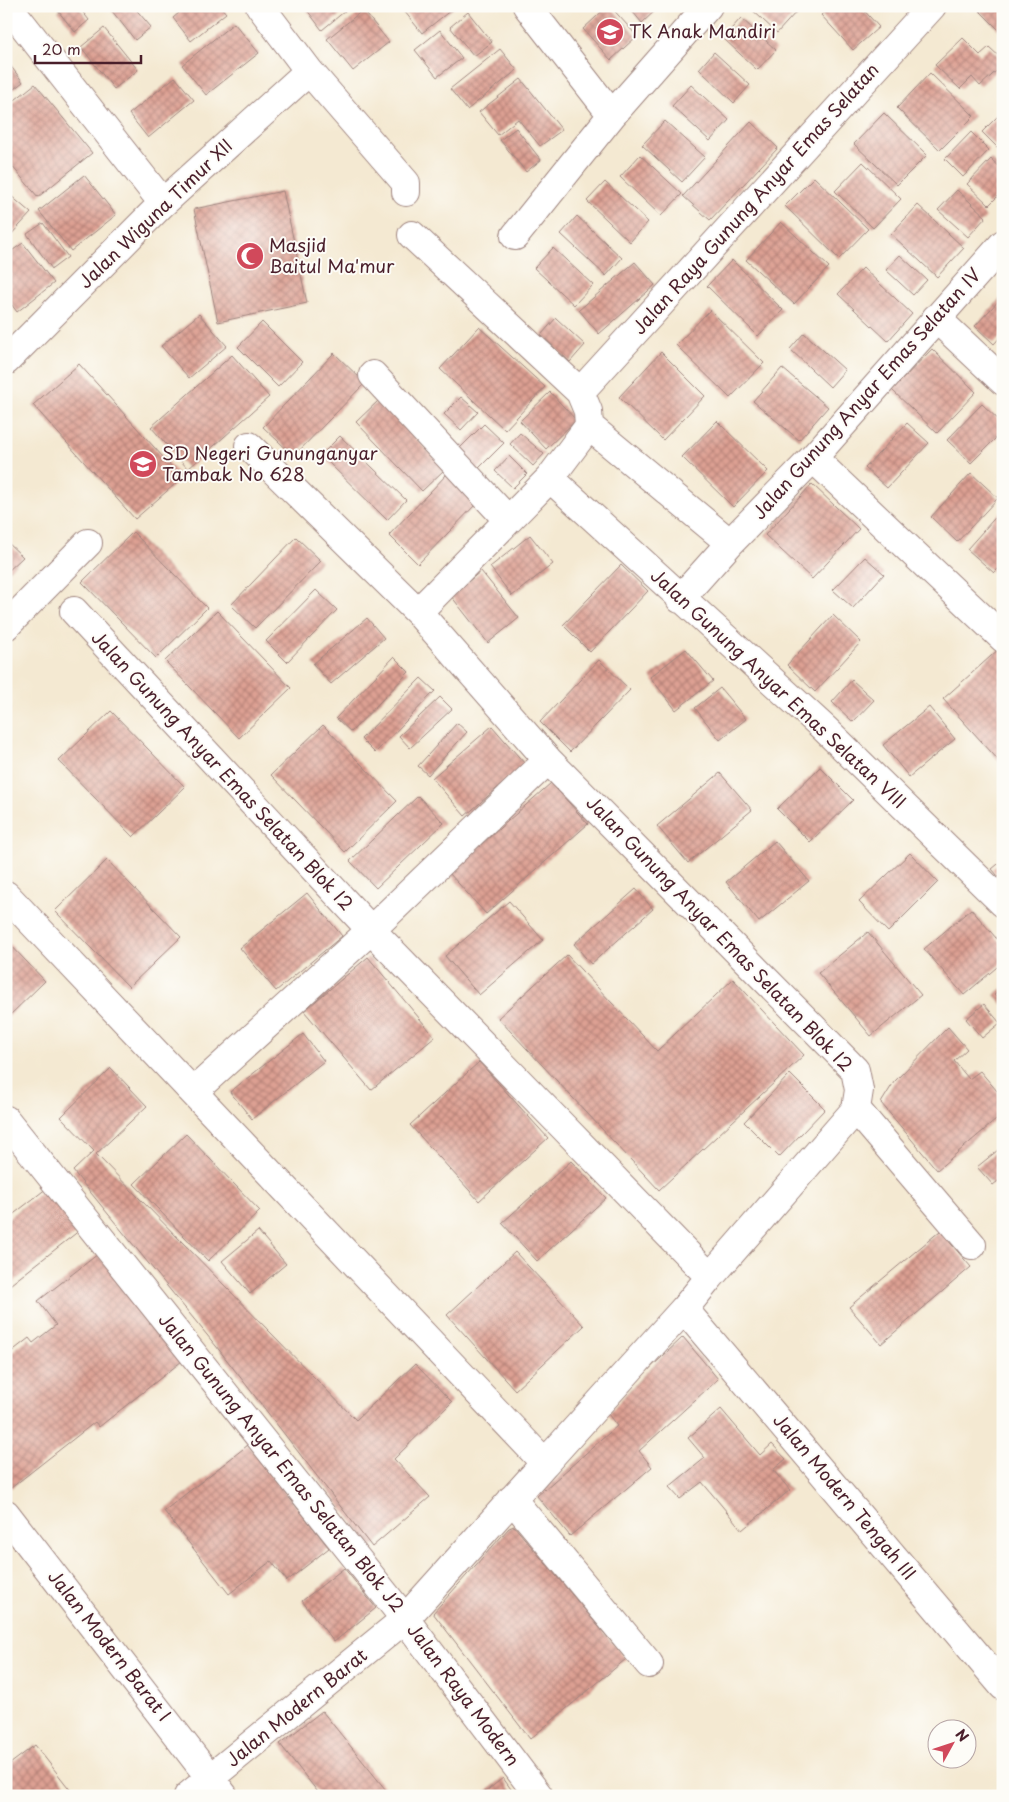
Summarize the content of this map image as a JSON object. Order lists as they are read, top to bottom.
{
  "streets": {
    "street": [
      "Jalan Raya Gunung Anyar Emas Selatan",
      "Jalan Wiguna Timur XII",
      "Jalan Gunung Anyar Emas Selatan IV",
      "Jalan Gunung Anyar Emas Selatan VIII",
      "Jalan Gunung Anyar Emas Selatan Blok I2",
      "Jalan Gunung Anyar Emas Selatan Blok J2",
      "Jalan Modern Tengah III",
      "Jalan Modern Barat I",
      "Jalan Raya Modern",
      "Jalan Modern Barat"
    ]
  },
  "crossings": [
    ["Jalan Gunung Anyar Emas Selatan IV", "Jalan Gunung Anyar Emas Selatan VIII"],
    ["Jalan Gunung Anyar Emas Selatan Blok J2", "Jalan Raya Modern"],
    ["Jalan Gunung Anyar Emas Selatan Blok J2", "Jalan Modern Barat"],
    ["Jalan Modern Barat I", "Jalan Modern Barat"],
    ["Jalan Raya Modern", "Jalan Modern Barat"]
  ],
  "places": {
    "school or university": ["TK Anak Mandiri", "SD Negeri Gununganyar Tambak No 628"],
    "mosque": ["Masjid Baitul Ma'mur"]
  },
  "scale_bar": "20 m",
  "north": "top right"
}
